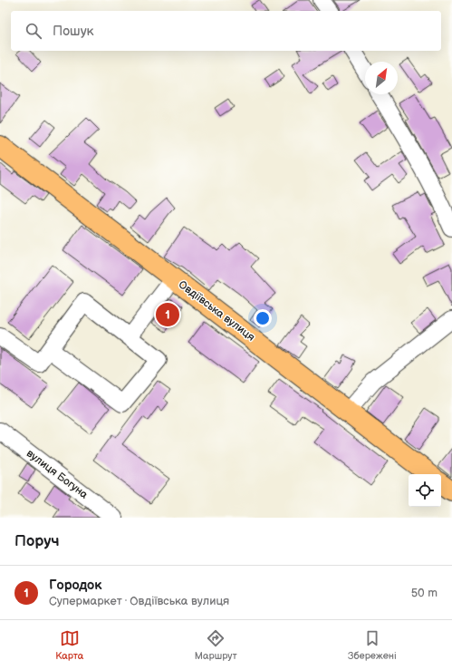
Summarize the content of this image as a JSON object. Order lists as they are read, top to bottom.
{
  "streets": {
    "main road": ["Овдіївська вулиця"],
    "street": ["вулиця Богуна"]
  },
  "north": "top right",
  "page": {
    "search": "Пошук",
    "pins": "1",
    "heading": "Поруч",
    "list": [
      {
        "mark": "1",
        "name": "Городок",
        "note": "Супермаркет · Овдіївська вулиця",
        "value": "50 m"
      }
    ],
    "nav": ["Карта", "Маршрут", "Збережені"]
  }
}
